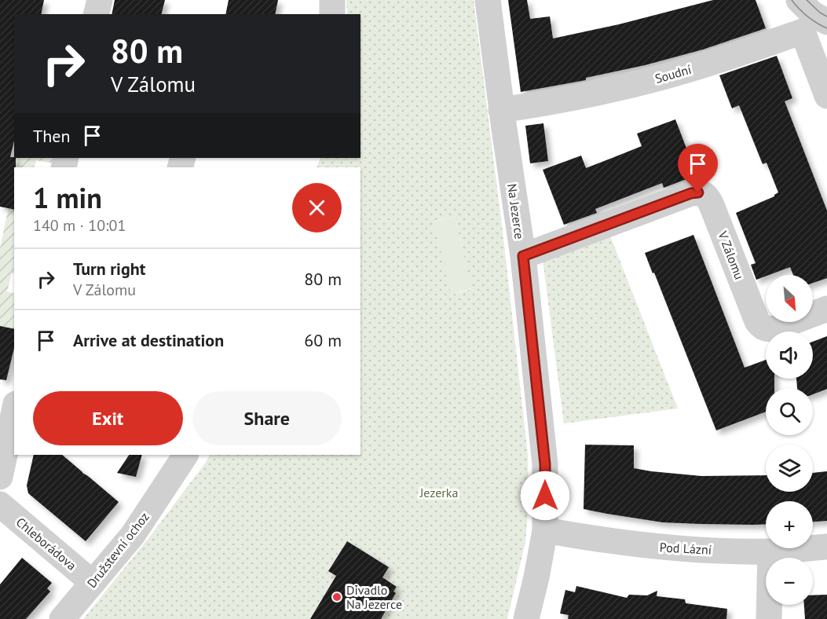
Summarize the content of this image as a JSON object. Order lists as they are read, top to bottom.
{
  "streets": {
    "street": [
      "Soudní",
      "Na Jezerce",
      "V Zálomu",
      "Chleborádova",
      "Pod Lázní",
      "Družstevní ochoz"
    ]
  },
  "crossings": [
    ["Soudní", "Na Jezerce"],
    ["Na Jezerce", "V Zálomu"],
    ["Na Jezerce", "Pod Lázní"],
    ["Chleborádova", "Družstevní ochoz"]
  ],
  "parks": ["Jezerka"],
  "places": ["Divadlo Na Jezerce"],
  "north": "bottom right",
  "page": {
    "turn": ["80 m", "V Zálomu"],
    "then": "Then",
    "heading": ["1 min", "140 m · 10:01"],
    "list": [
      {
        "name": "Turn right",
        "note": "V Zálomu",
        "value": "80 m"
      },
      {
        "name": "Arrive at destination",
        "value": "60 m"
      }
    ],
    "map_buttons": ["+", "−"],
    "buttons": ["Exit", "Share"]
  }
}
